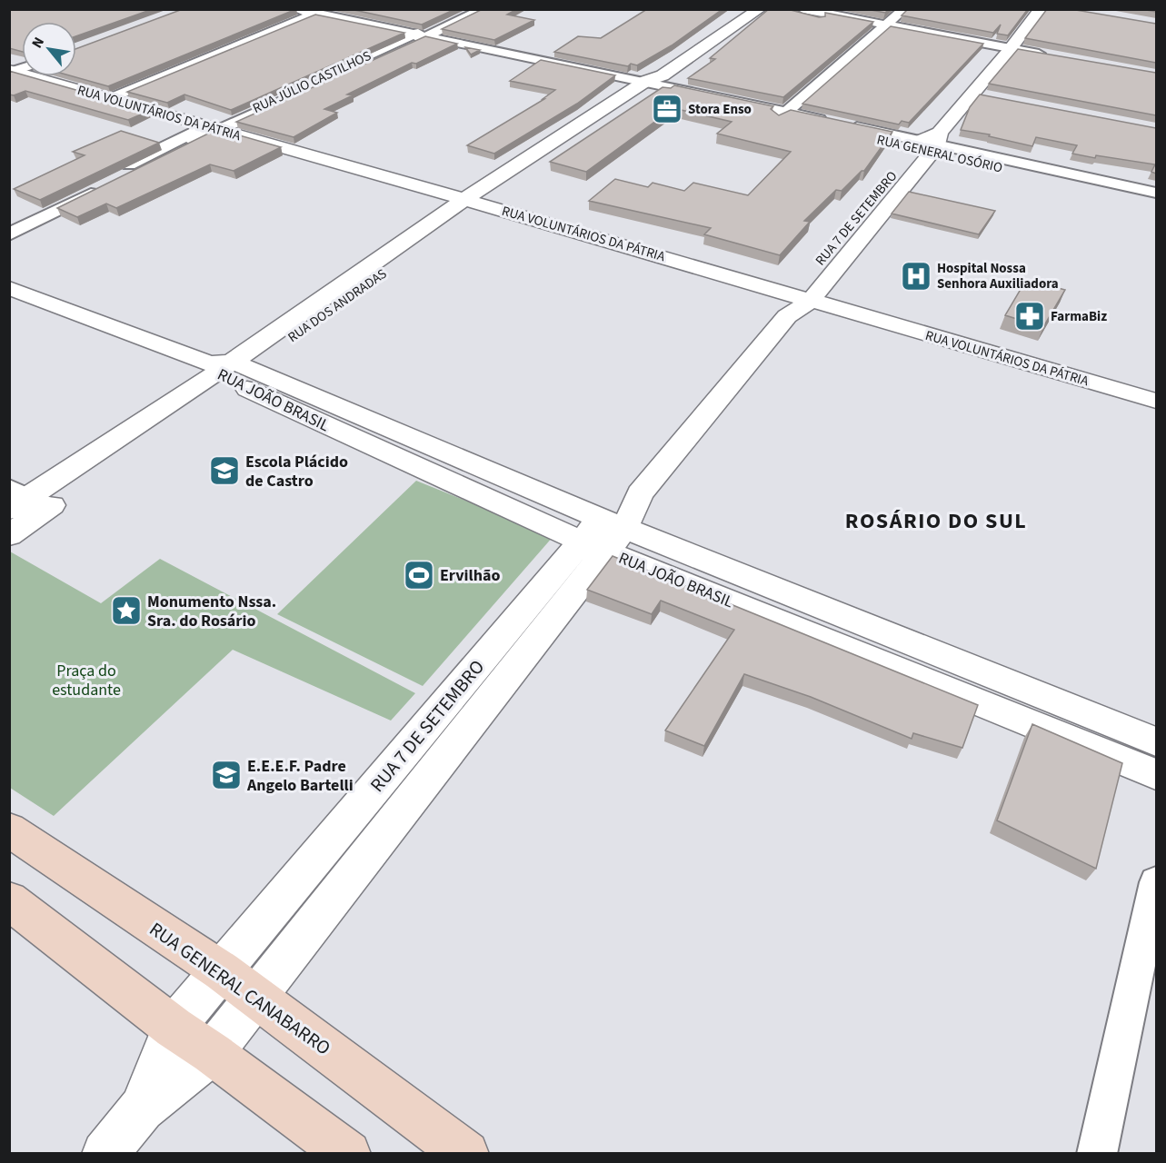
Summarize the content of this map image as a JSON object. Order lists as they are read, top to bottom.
{
  "streets": {
    "main road": ["RUA GENERAL CANABARRO"],
    "street": [
      "RUA JÚLIO CASTILHOS",
      "RUA VOLUNTÁRIOS DA PÁTRIA",
      "RUA GENERAL OSÓRIO",
      "RUA 7 DE SETEMBRO",
      "RUA DOS ANDRADAS",
      "RUA JOÃO BRASIL"
    ]
  },
  "crossings": [
    ["RUA JÚLIO CASTILHOS", "RUA VOLUNTÁRIOS DA PÁTRIA"],
    ["RUA JÚLIO CASTILHOS", "RUA GENERAL OSÓRIO"],
    ["RUA VOLUNTÁRIOS DA PÁTRIA", "RUA 7 DE SETEMBRO"],
    ["RUA VOLUNTÁRIOS DA PÁTRIA", "RUA DOS ANDRADAS"],
    ["RUA GENERAL OSÓRIO", "RUA 7 DE SETEMBRO"],
    ["RUA GENERAL OSÓRIO", "RUA DOS ANDRADAS"],
    ["RUA 7 DE SETEMBRO", "RUA JOÃO BRASIL"],
    ["RUA 7 DE SETEMBRO", "RUA GENERAL CANABARRO"],
    ["RUA DOS ANDRADAS", "RUA JOÃO BRASIL"]
  ],
  "districts": ["ROSÁRIO DO SUL"],
  "parks": ["Praça do estudante"],
  "places": {
    "office": ["Stora Enso"],
    "hospital": ["Hospital Nossa Senhora Auxiliadora"],
    "pharmacy": ["FarmaBiz"],
    "school or university": ["Escola Plácido de Castro", "E.E.E.F. Padre Angelo Bartelli"],
    "sports": ["Ervilhão"],
    "place": ["Monumento Nssa. Sra. do Rosário"]
  },
  "north": "top left"
}
